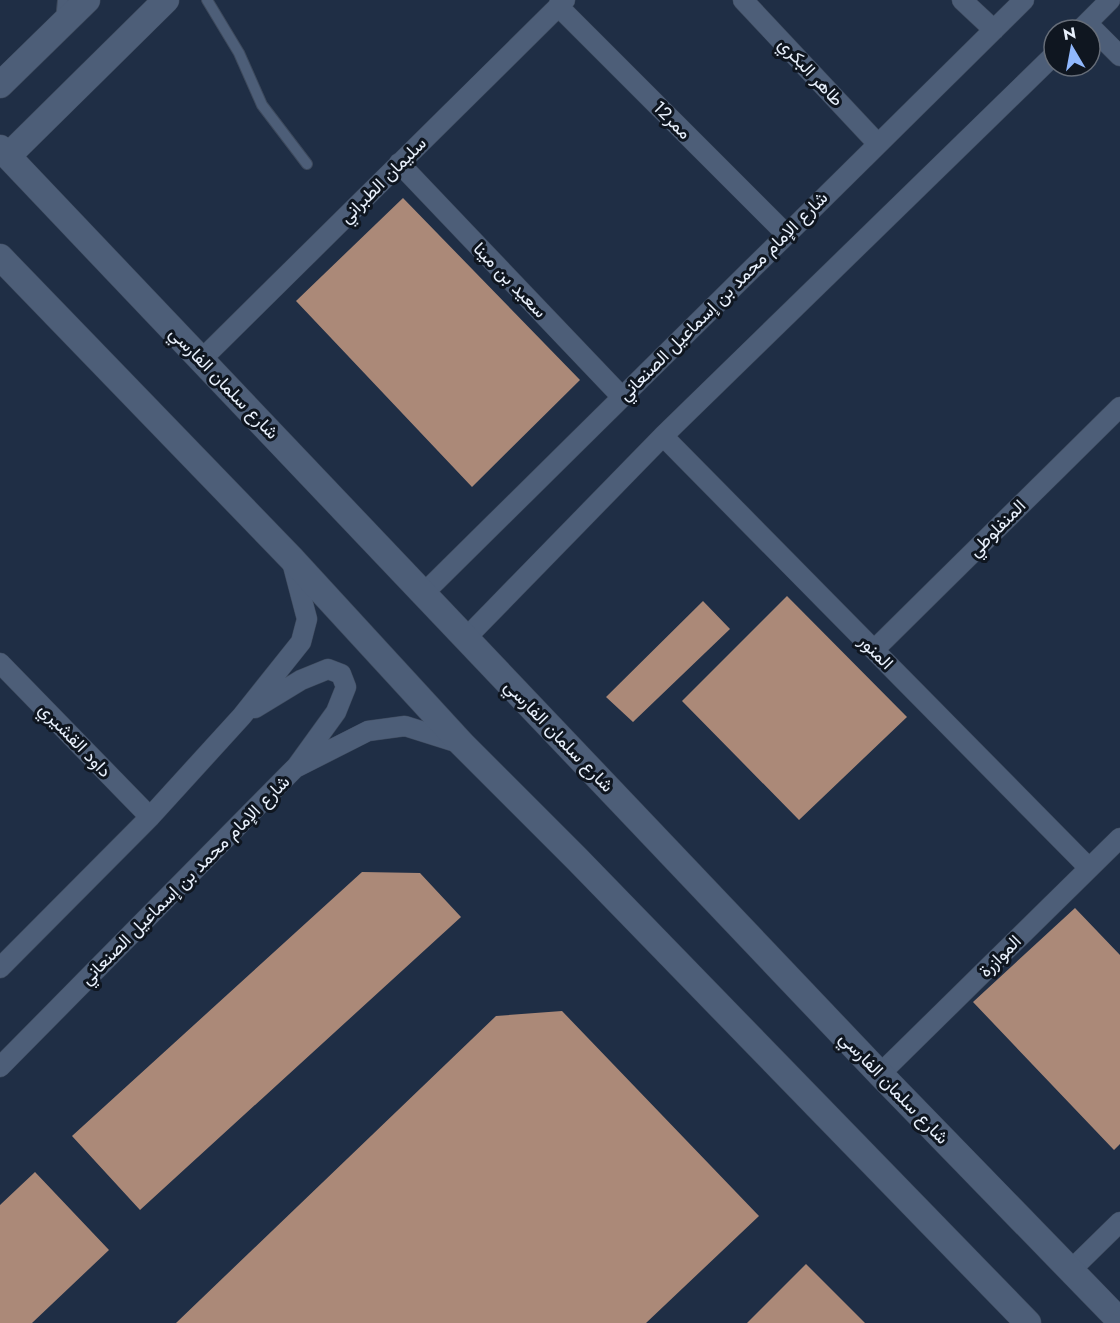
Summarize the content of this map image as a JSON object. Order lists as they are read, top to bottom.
{
  "streets": {
    "street": [
      "طاهر البكري",
      "ممر12",
      "سليمان الطبراني",
      "سعيد بن مينا",
      "شارع الإمام محمد بن إسماعيل الصنعاني",
      "شارع سلمان الفارسي",
      "المنفلوطي",
      "المنور",
      "داود القشيري",
      "الموازرة"
    ]
  },
  "crossings": [
    ["طاهر البكري", "شارع الإمام محمد بن إسماعيل الصنعاني"],
    ["ممر12", "سليمان الطبراني"],
    ["ممر12", "شارع الإمام محمد بن إسماعيل الصنعاني"],
    ["سليمان الطبراني", "سعيد بن مينا"],
    ["سليمان الطبراني", "شارع سلمان الفارسي"],
    ["سعيد بن مينا", "شارع الإمام محمد بن إسماعيل الصنعاني"],
    ["شارع الإمام محمد بن إسماعيل الصنعاني", "شارع سلمان الفارسي"],
    ["شارع سلمان الفارسي", "الموازرة"],
    ["المنفلوطي", "المنور"],
    ["المنور", "الموازرة"]
  ],
  "north": "top"
}
